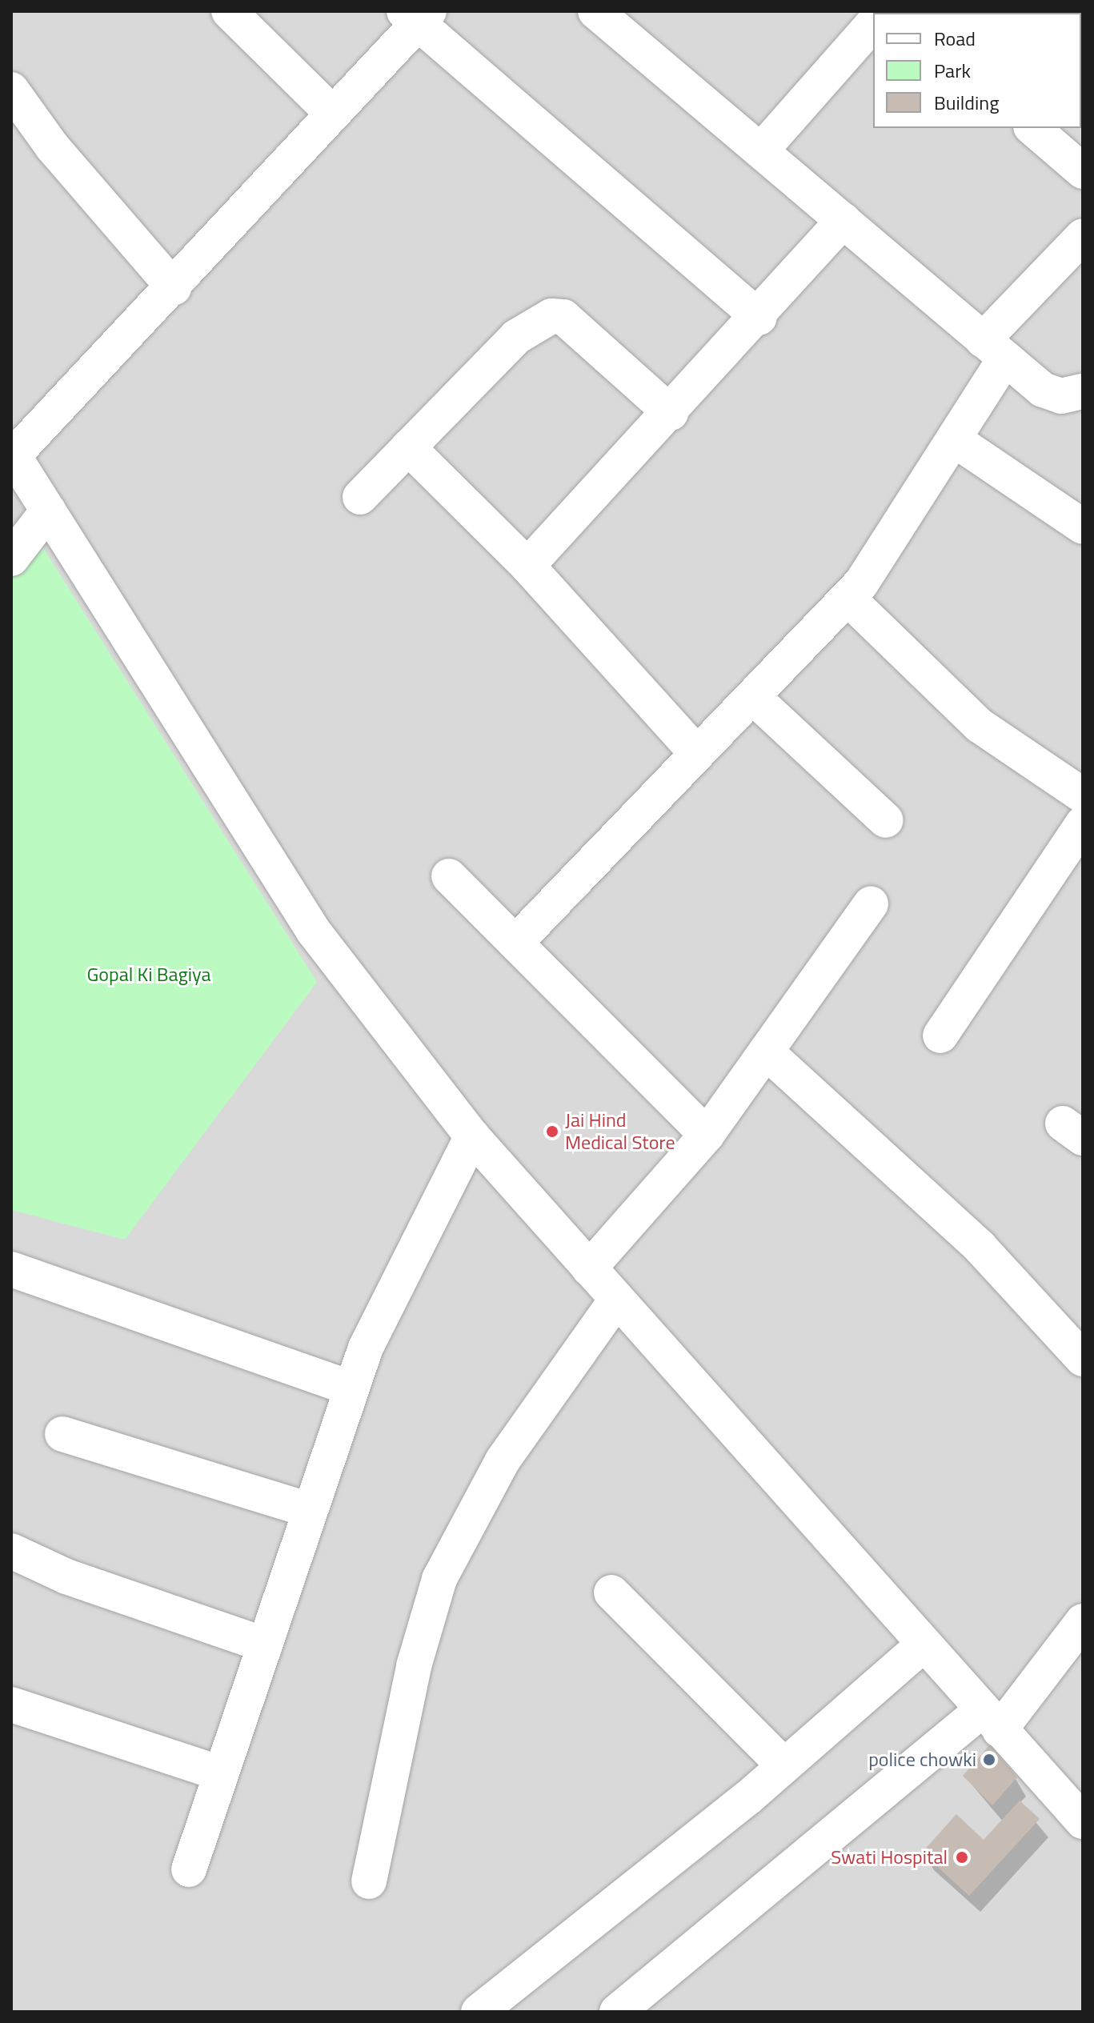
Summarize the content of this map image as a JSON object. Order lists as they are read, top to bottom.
{
  "parks": ["Gopal Ki Bagiya"],
  "places": ["Jai Hind Medical Store", "police chowki", "Swati Hospital"],
  "legend": ["Road", "Park", "Building"]
}
